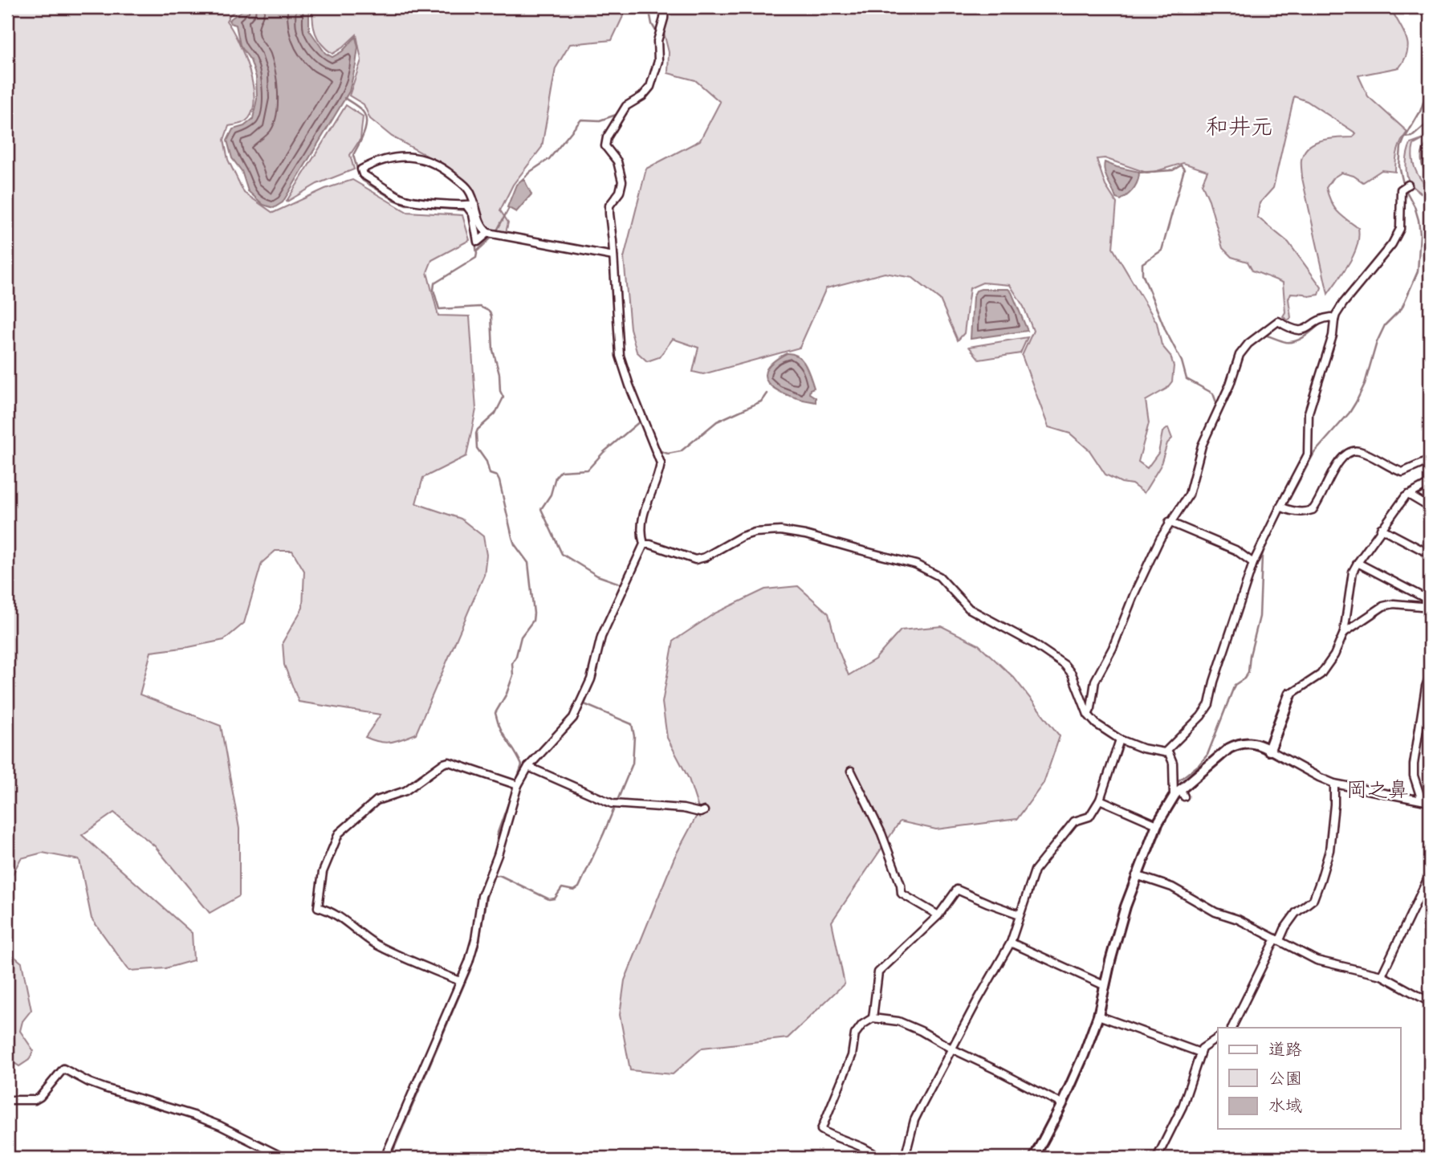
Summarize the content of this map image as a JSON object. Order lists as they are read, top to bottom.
{
  "districts": ["和井元", "岡之鼻"],
  "legend": ["道路", "公園", "水域"]
}
